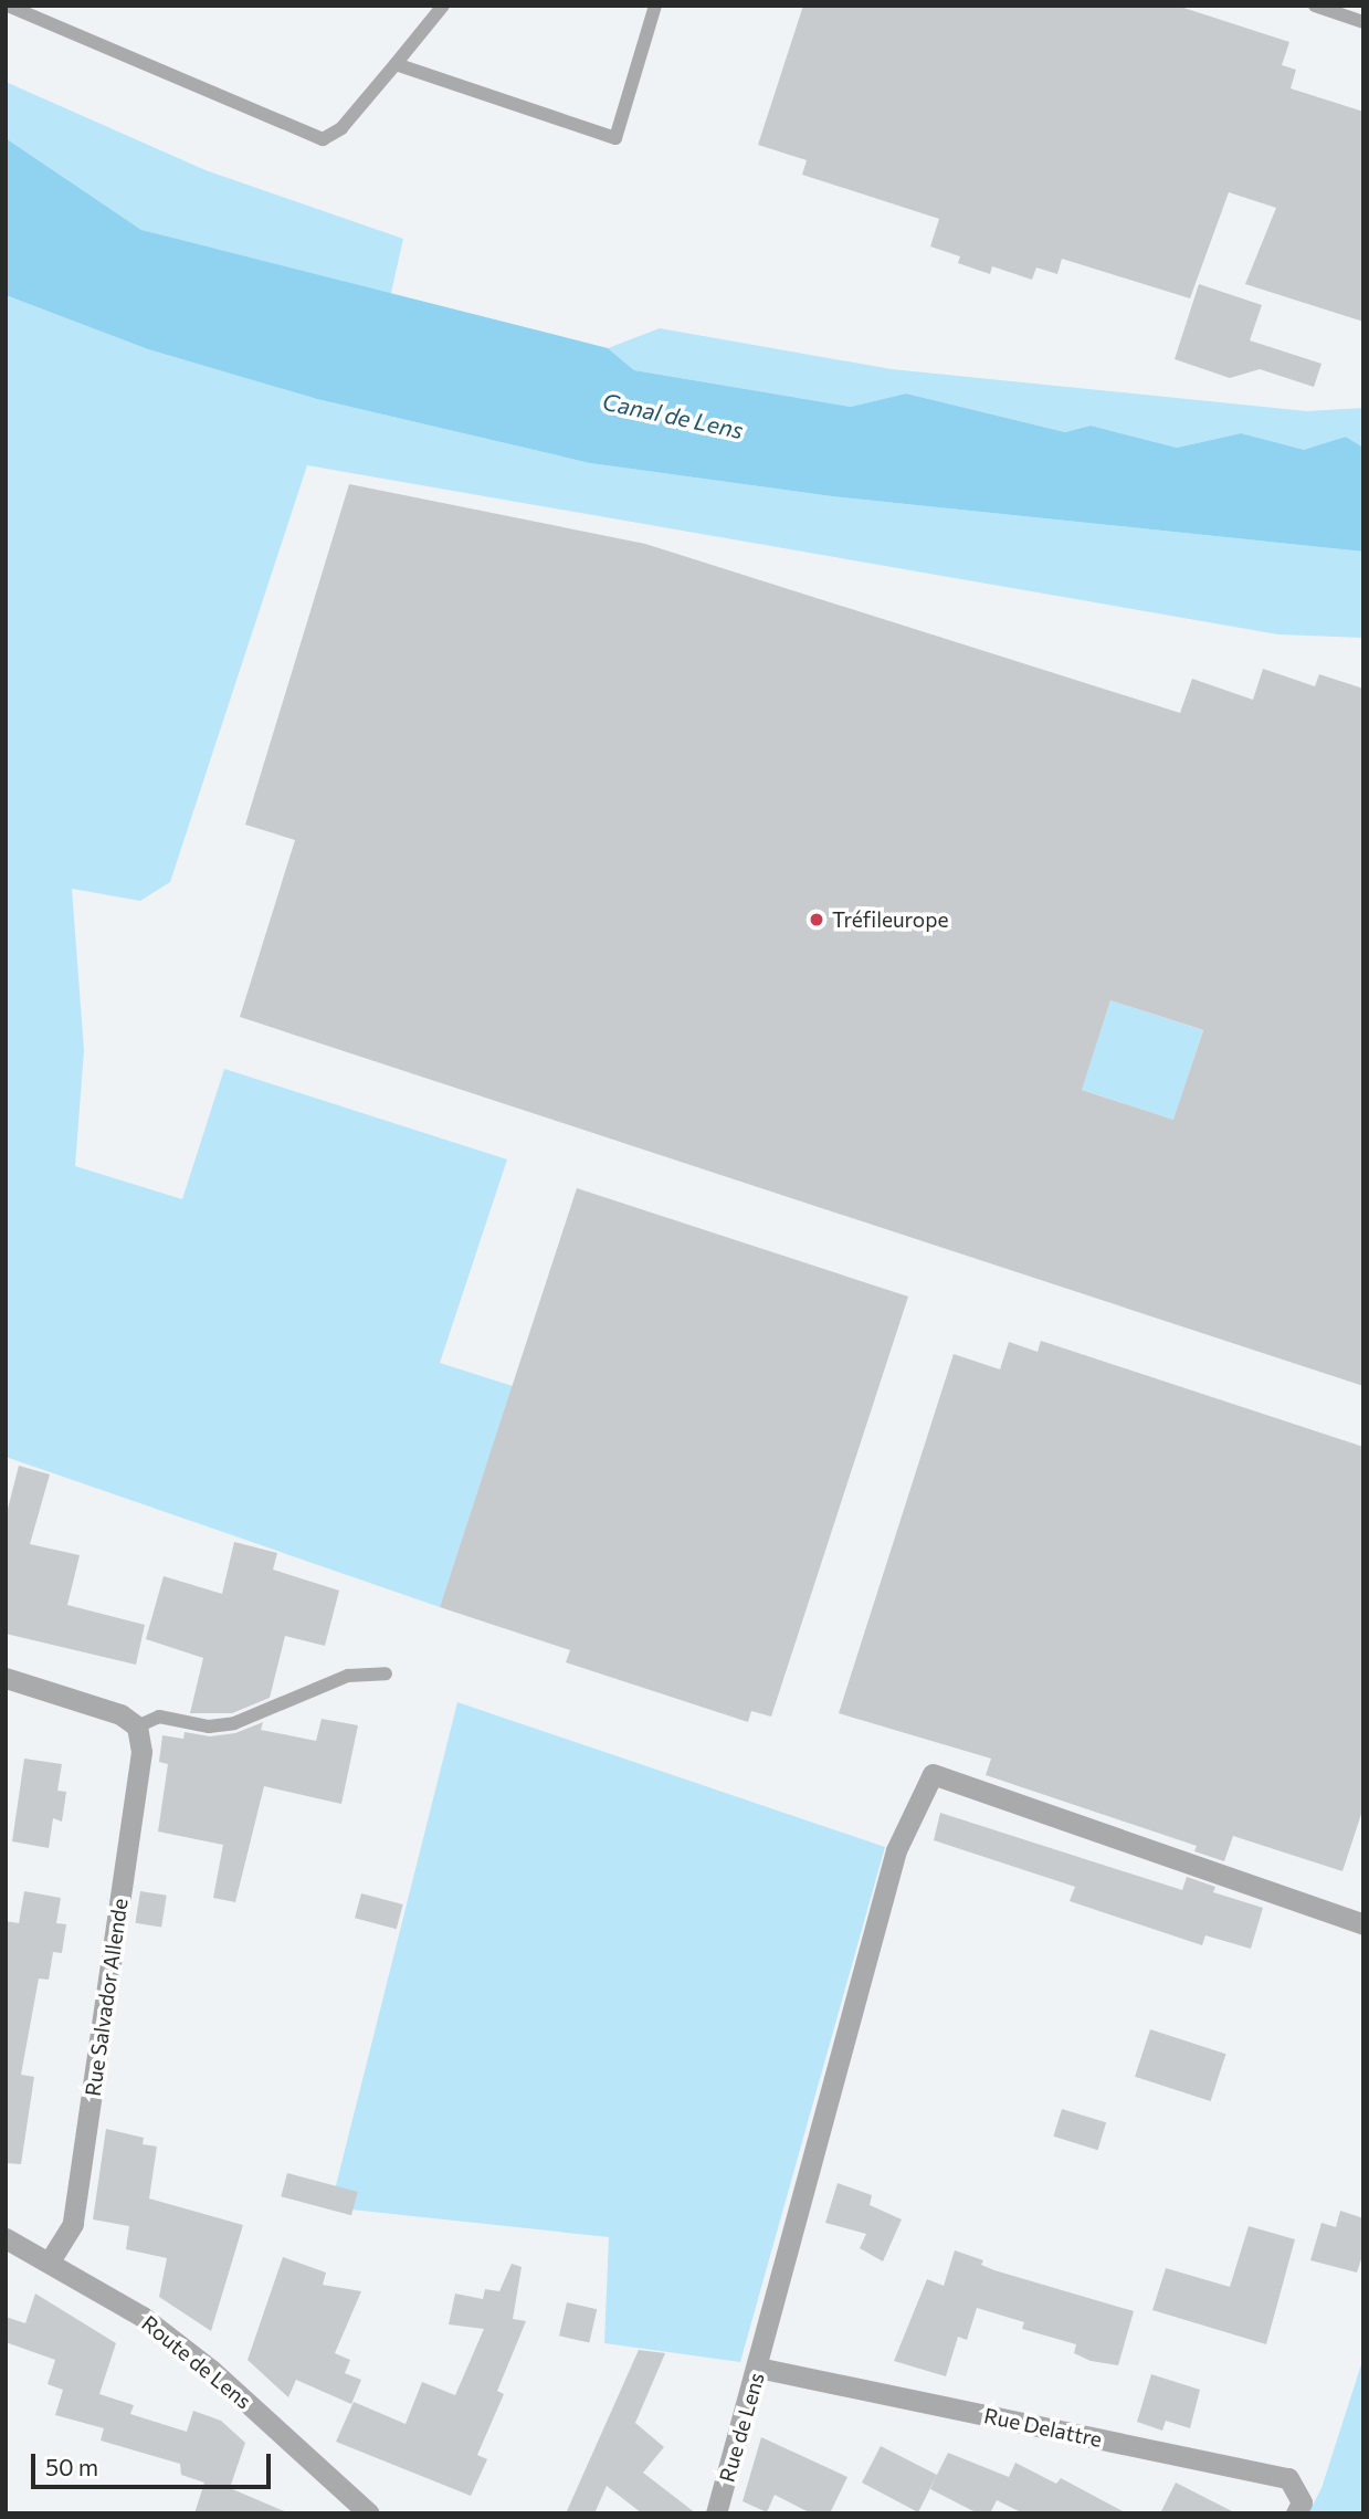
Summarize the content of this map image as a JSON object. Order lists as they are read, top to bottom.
{
  "streets": {
    "street": [
      "Rue Salvador Allende",
      "Route de Lens",
      "Rue de Lens",
      "Rue Delattre"
    ]
  },
  "crossings": [
    ["Rue Salvador Allende", "Route de Lens"],
    ["Rue de Lens", "Rue Delattre"]
  ],
  "water": ["Canal de Lens"],
  "places": ["Tréfileurope"],
  "scale_bar": "50 m"
}
